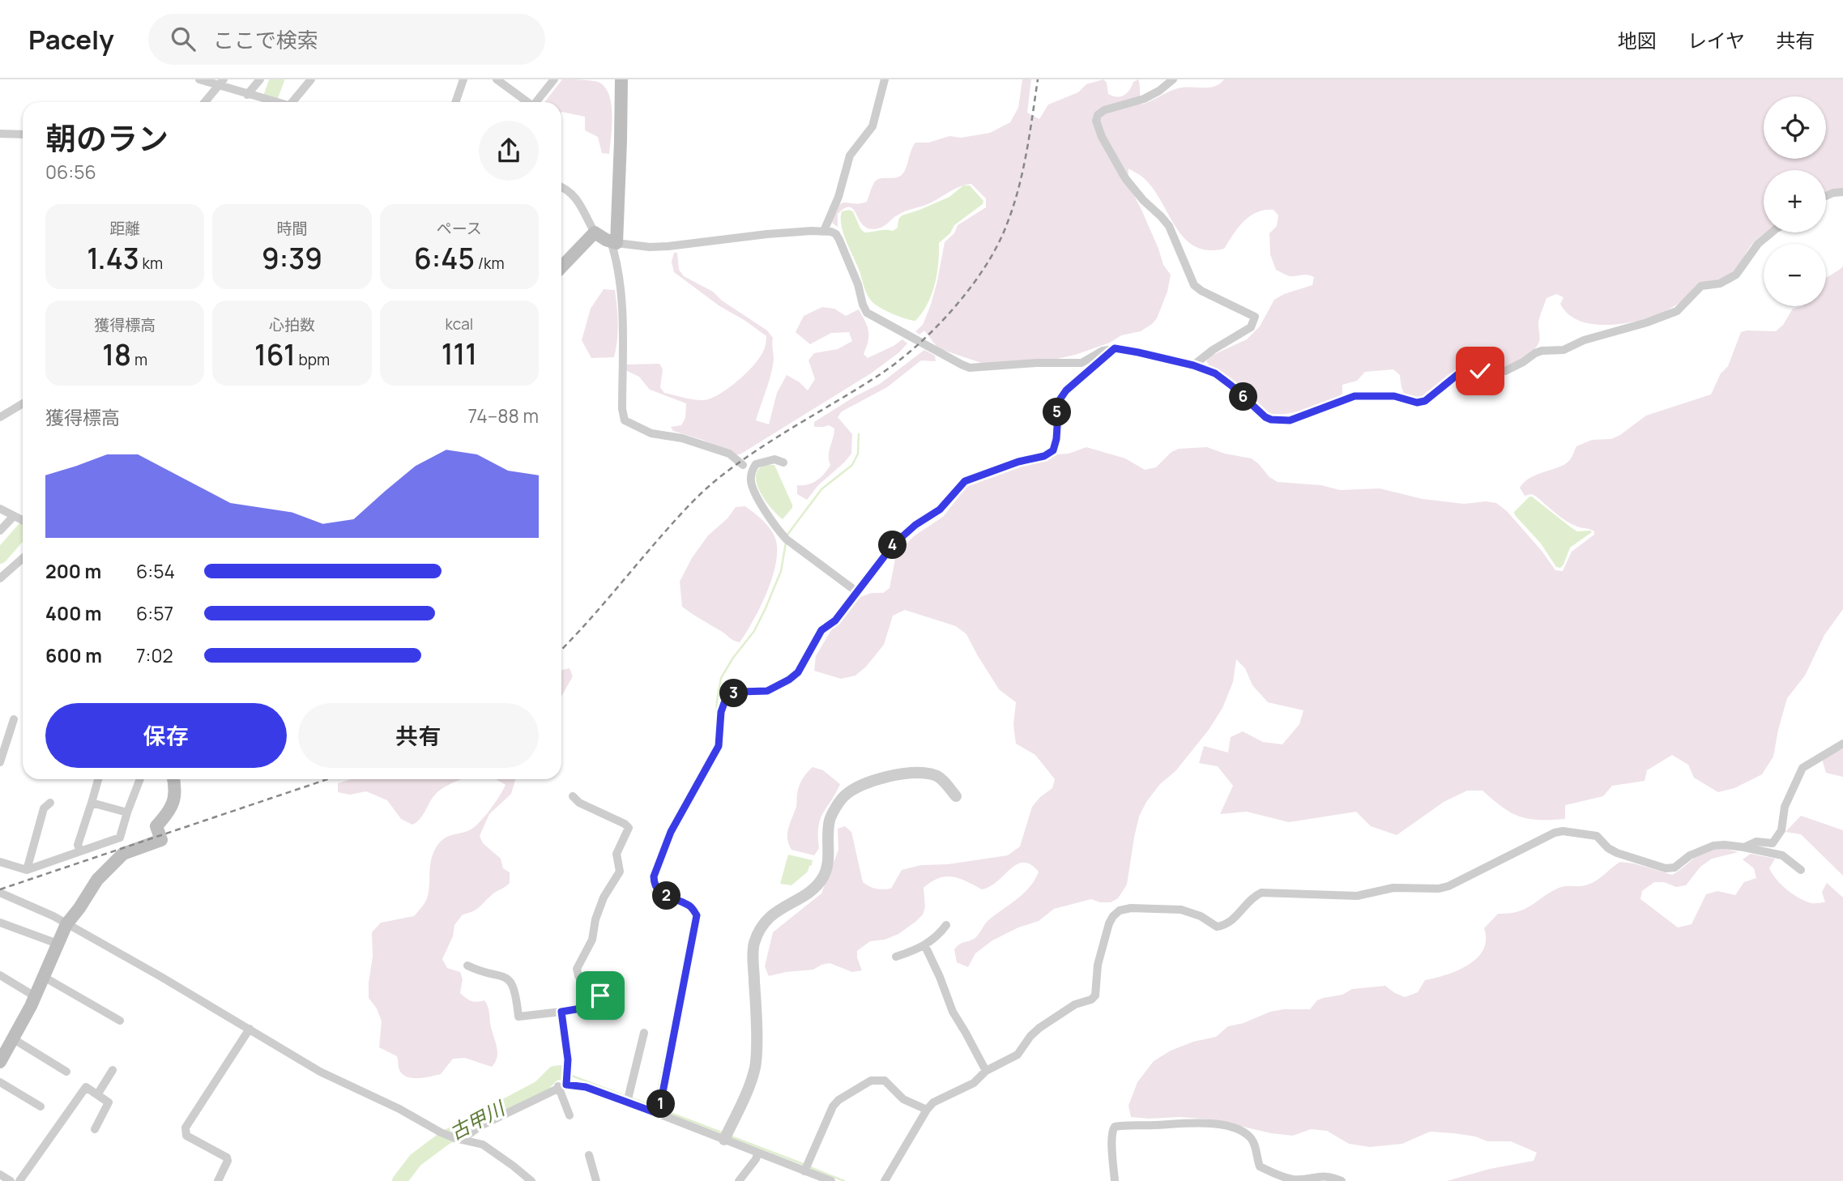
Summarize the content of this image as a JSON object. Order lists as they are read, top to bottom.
{
  "water": ["古甲川"],
  "page": {
    "header": "Pacely",
    "search": "ここで検索",
    "nav": ["地図", "レイヤ", "共有"],
    "map_buttons": ["+", "−"],
    "heading": ["朝のラン", "06:56"],
    "stats": [
      ["距離", "1.43 km"],
      ["時間", "9:39"],
      ["ペース", "6:45 /km"],
      ["獲得標高", "18 m"],
      ["心拍数", "161 bpm"],
      ["kcal", "111"]
    ],
    "pins": [
      "6",
      "5",
      "4",
      "3",
      "2",
      "1"
    ],
    "chart": ["獲得標高", "74–88 m"],
    "list": [
      {
        "name": "200 m",
        "note": "6:54"
      },
      {
        "name": "400 m",
        "note": "6:57"
      },
      {
        "name": "600 m",
        "note": "7:02"
      }
    ],
    "buttons": ["保存", "共有"]
  }
}
